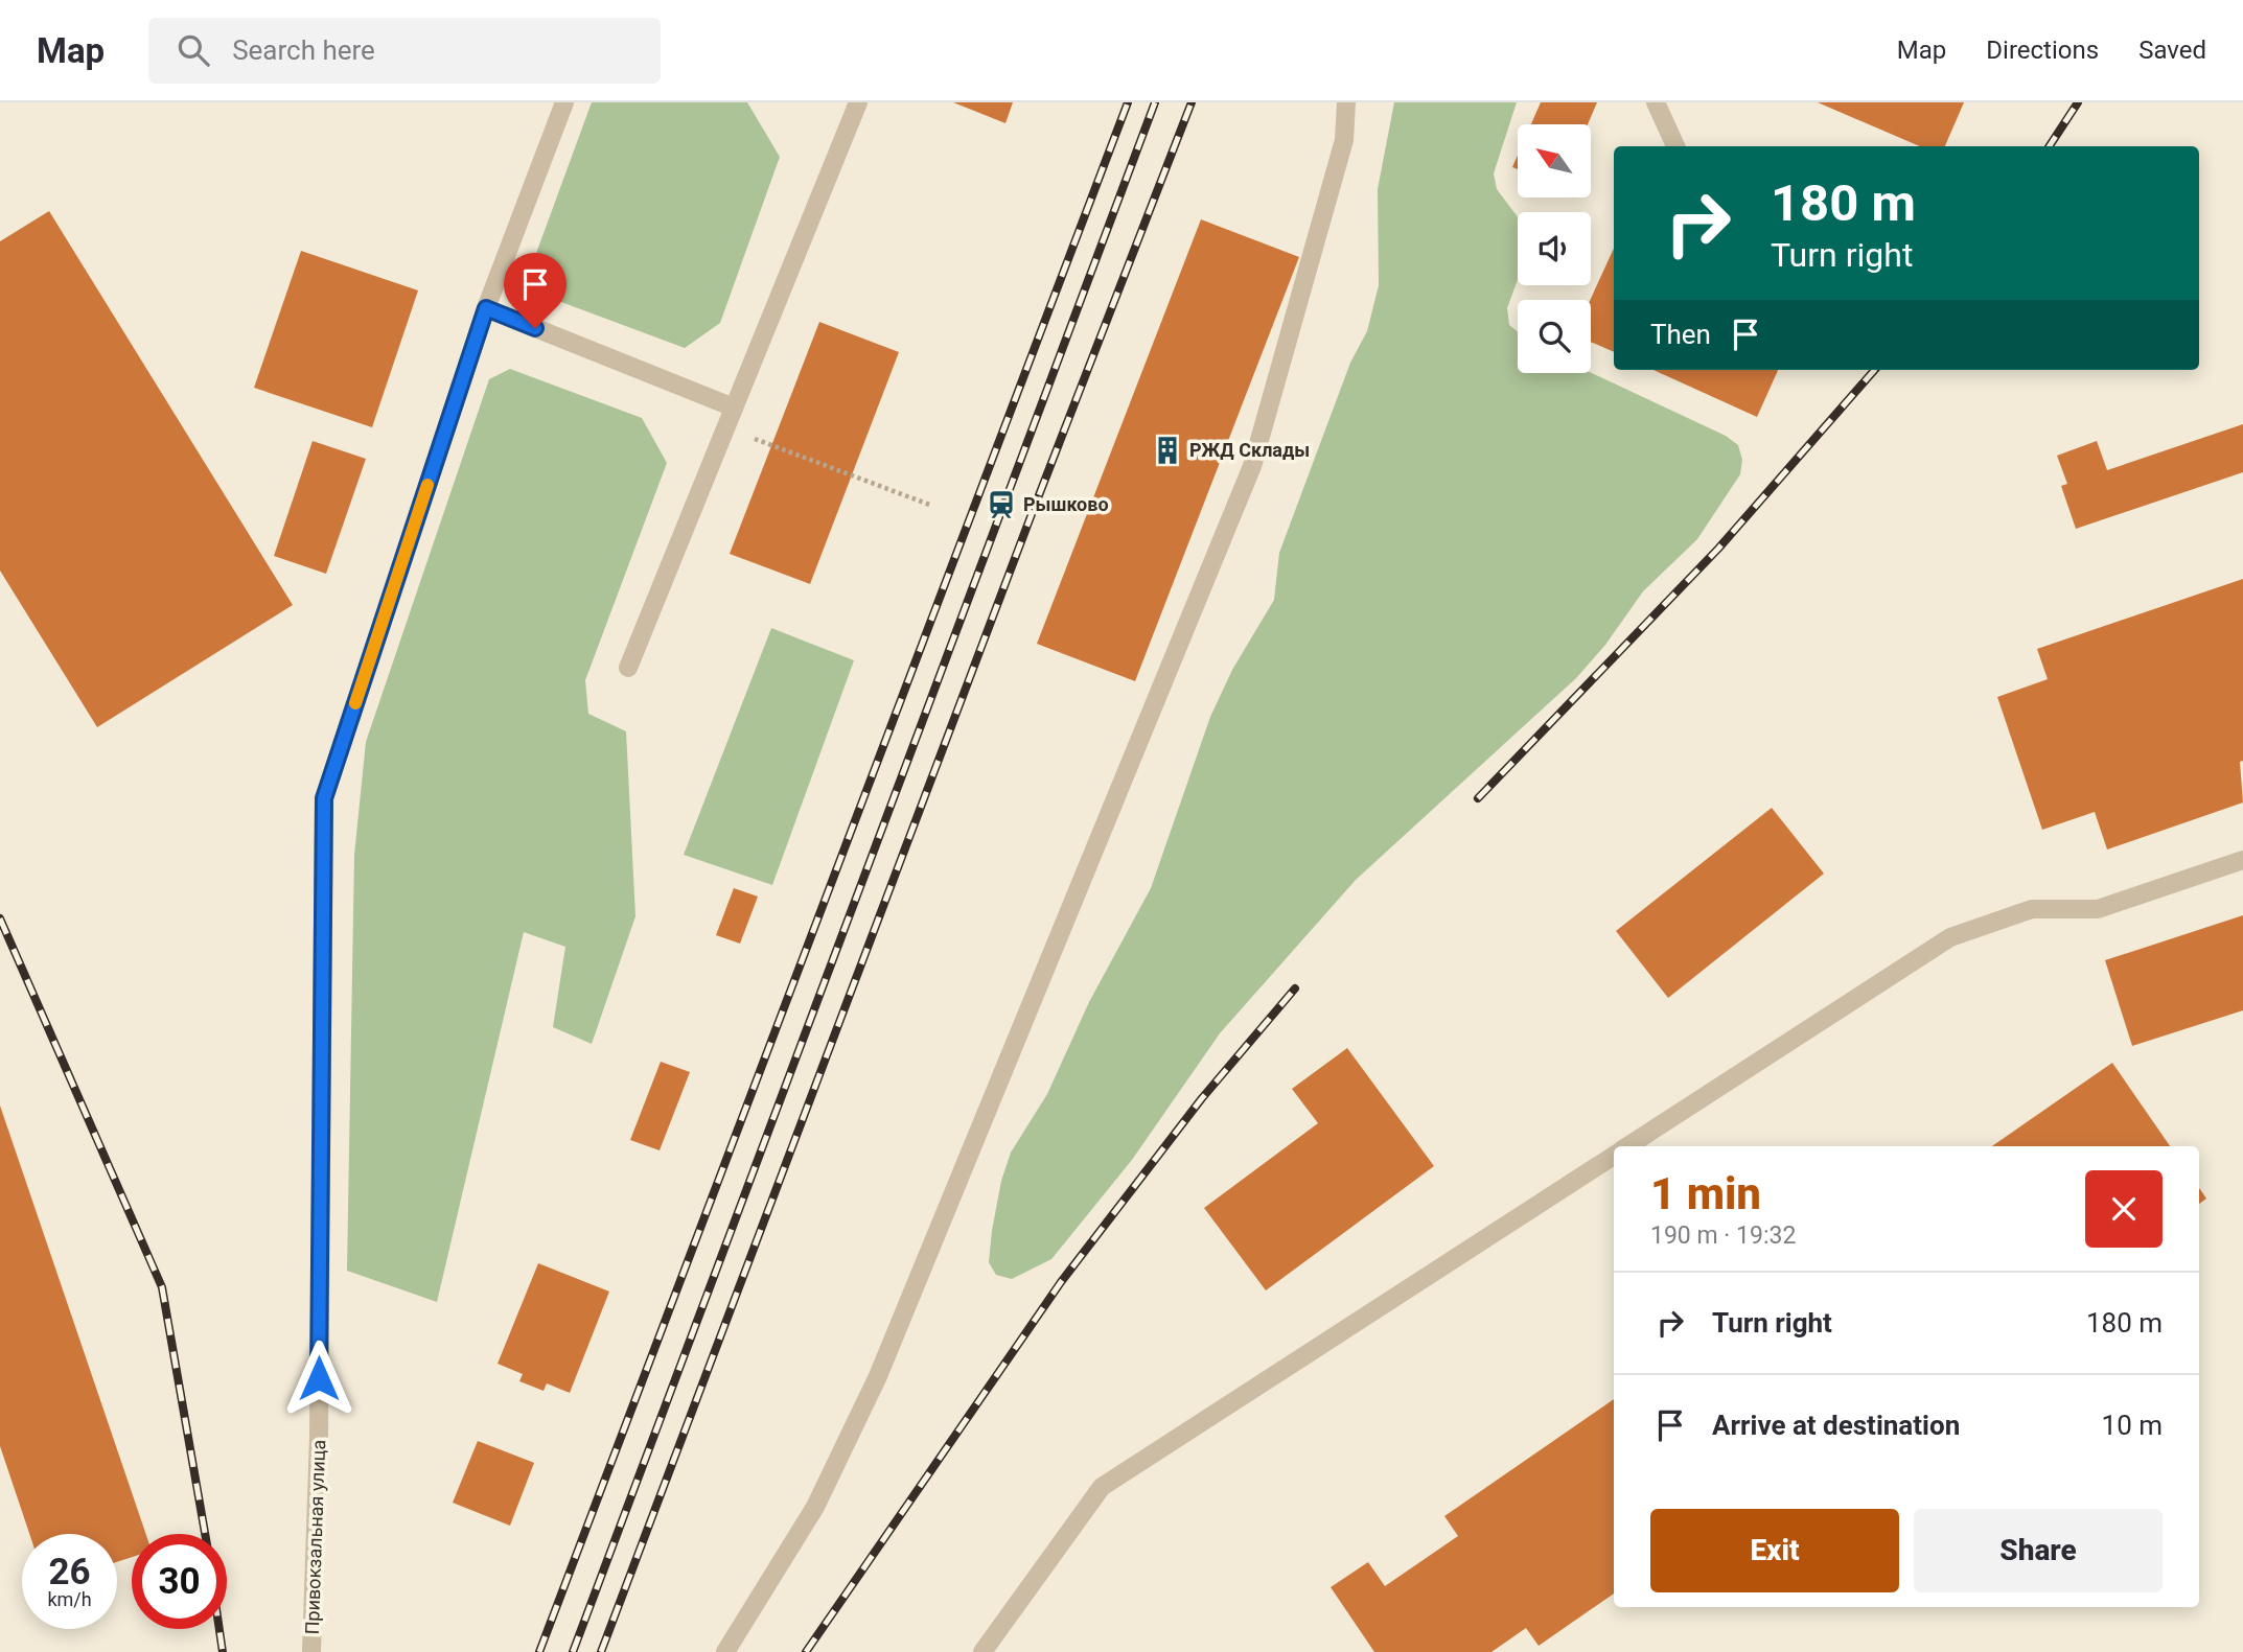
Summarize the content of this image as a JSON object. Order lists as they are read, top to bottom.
{
  "streets": {
    "street": ["Привокзальная улица"]
  },
  "places": {
    "building": ["РЖД Склады"],
    "station": ["Рышково"]
  },
  "north": "top left",
  "page": {
    "header": "Map",
    "search": "Search here",
    "nav": ["Map", "Directions", "Saved"],
    "turn": ["180 m", "Turn right"],
    "then": "Then",
    "heading": ["1 min", "190 m · 19:32"],
    "list": [
      {
        "name": "Turn right",
        "value": "180 m"
      },
      {
        "name": "Arrive at destination",
        "value": "10 m"
      }
    ],
    "buttons": ["Exit", "Share"],
    "speed": "26 km/h",
    "limit": "30"
  }
}
